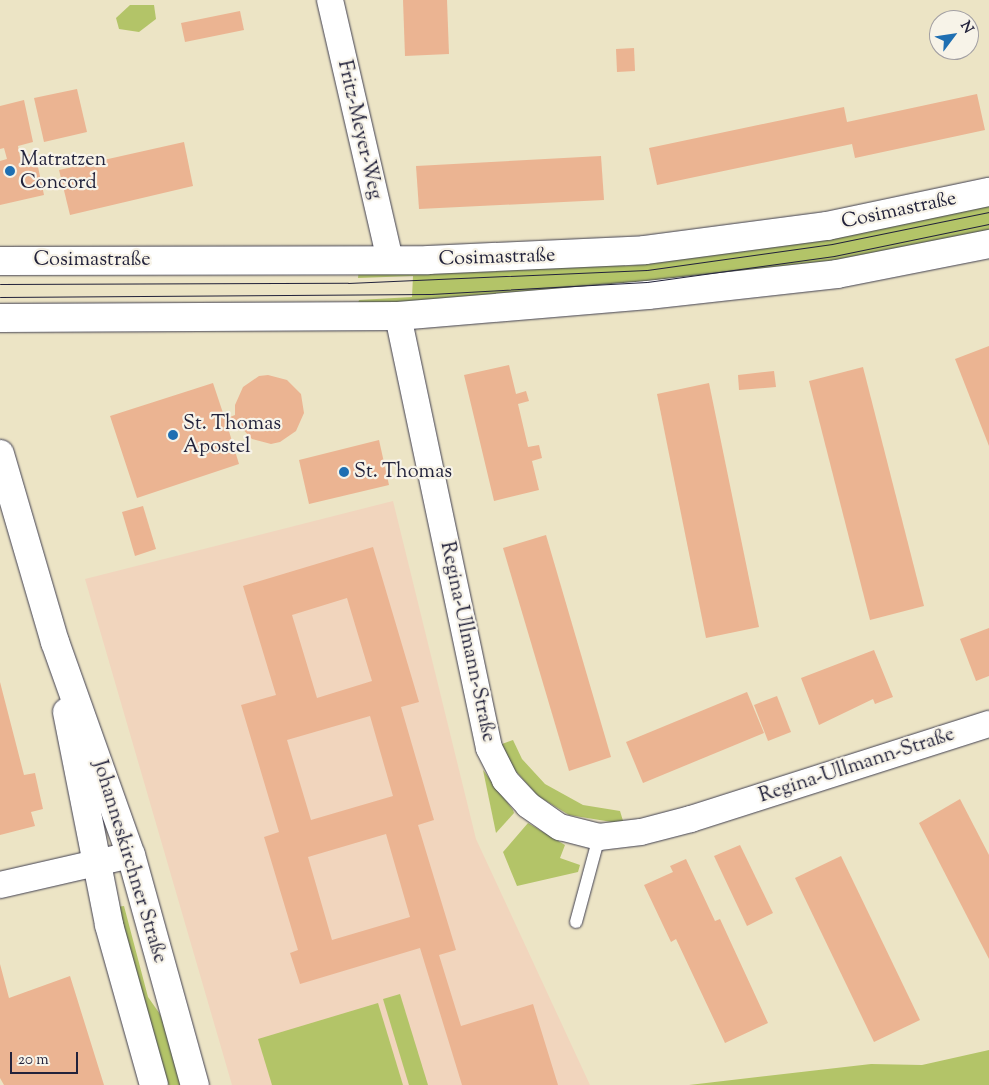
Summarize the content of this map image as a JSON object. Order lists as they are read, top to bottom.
{
  "streets": {
    "main road": ["Cosimastraße", "Johanneskirchner Straße"],
    "street": ["Fritz-Meyer-Weg", "Regina-Ullmann-Straße"]
  },
  "crossings": [
    ["Fritz-Meyer-Weg", "Cosimastraße"]
  ],
  "places": ["Matratzen Concord", "St. Thomas Apostel", "St. Thomas"],
  "scale_bar": "20 m",
  "north": "top right"
}
